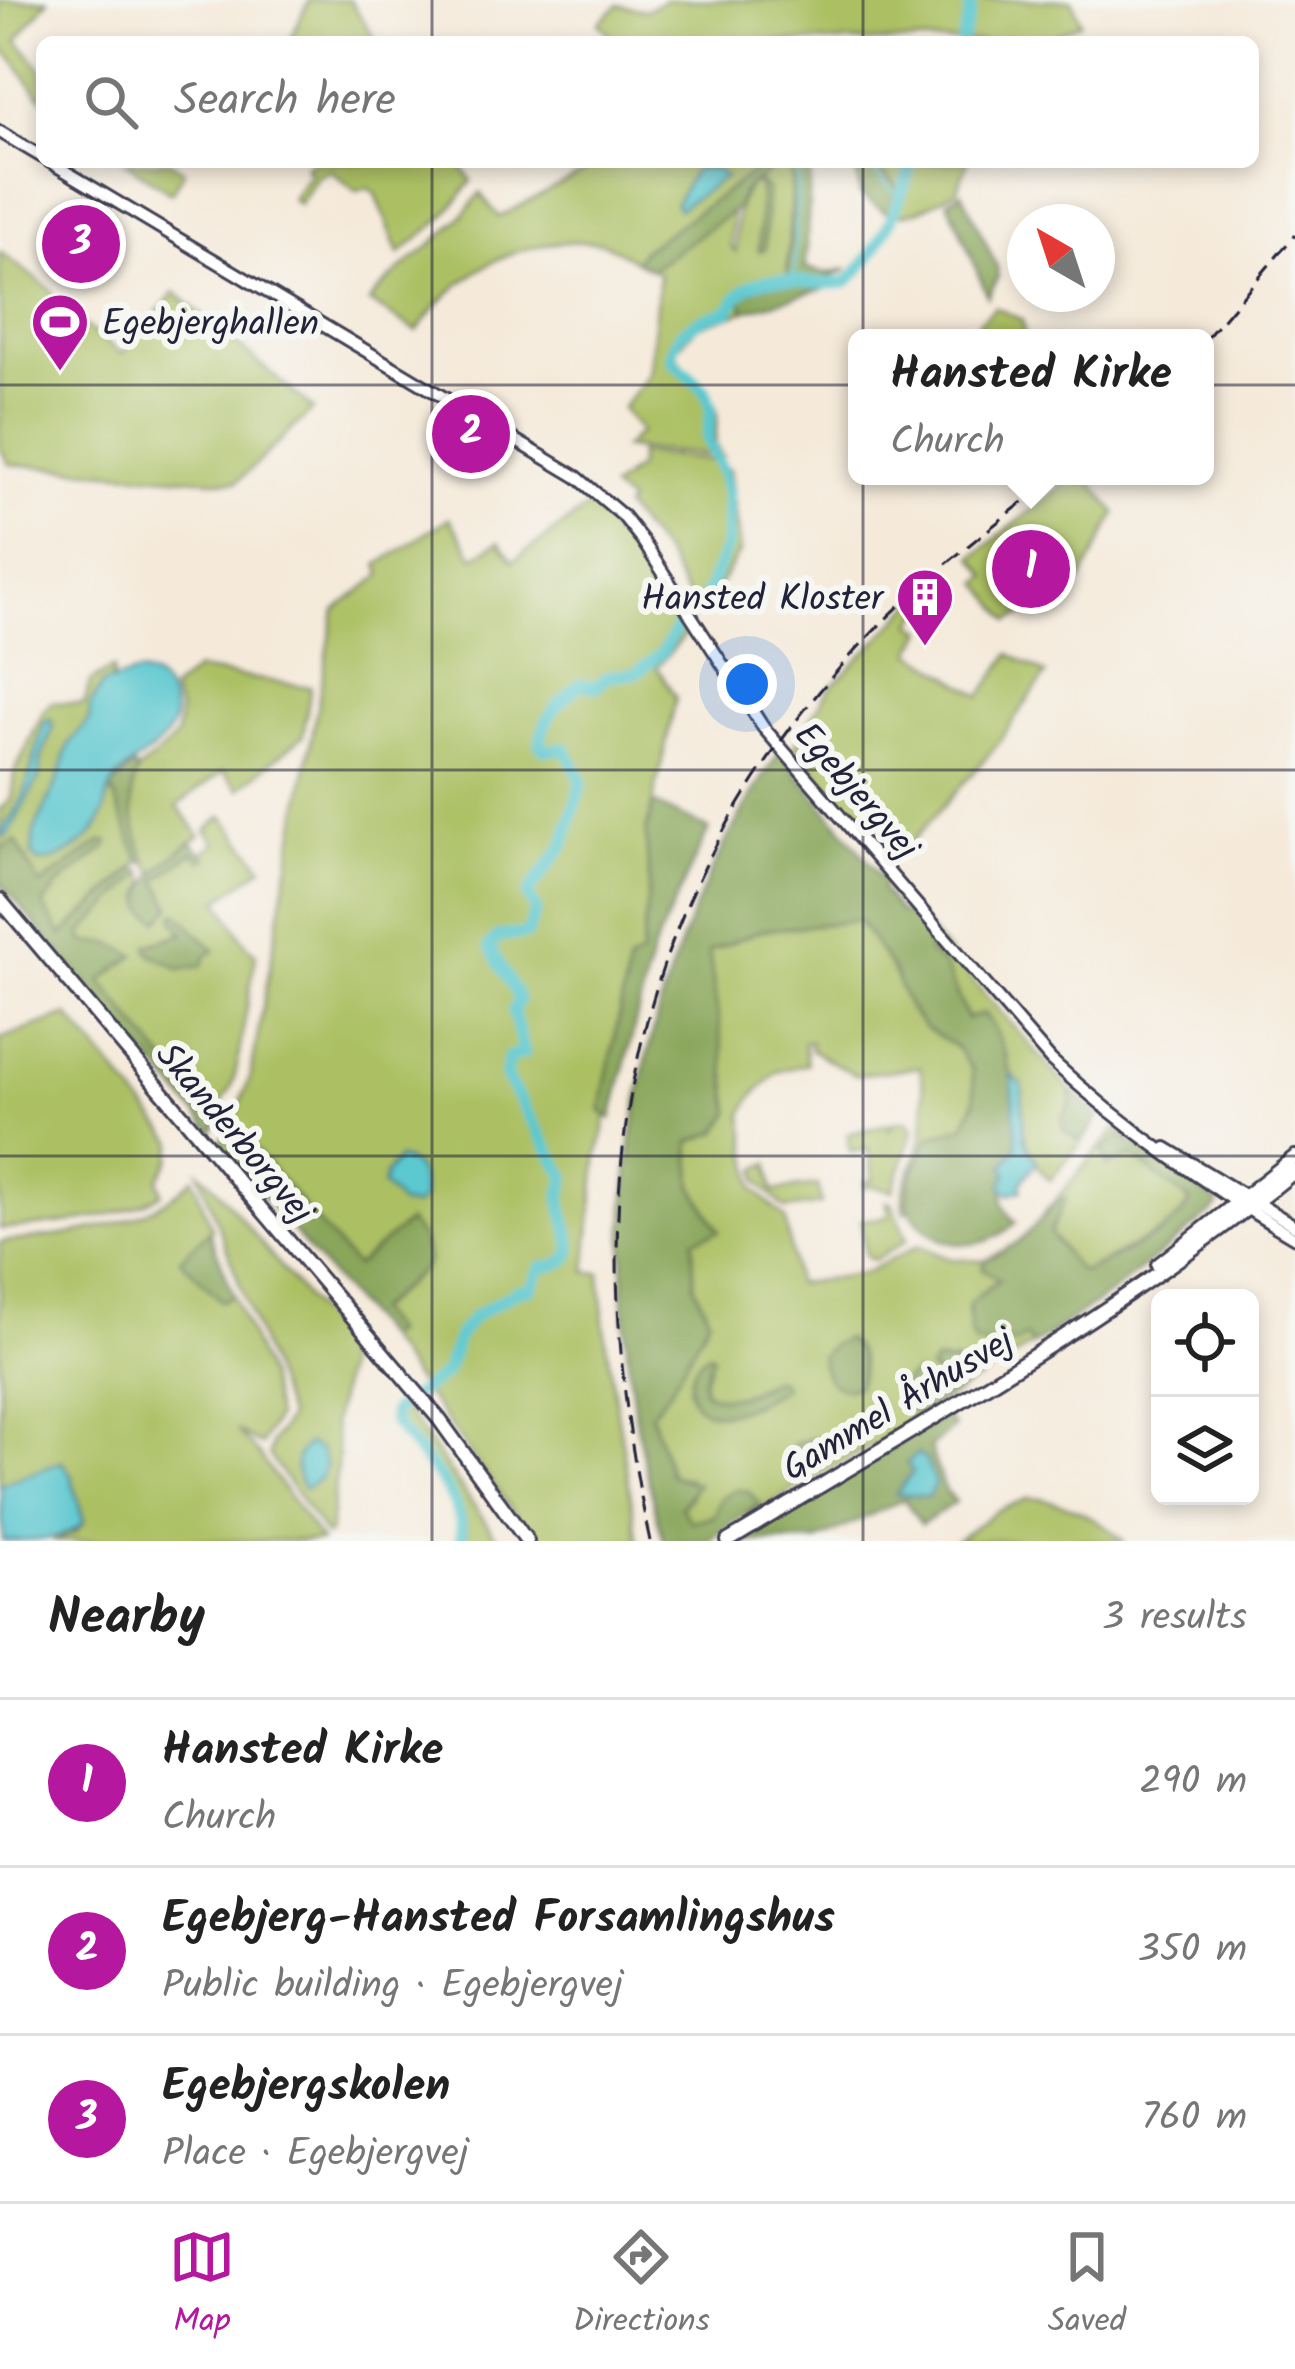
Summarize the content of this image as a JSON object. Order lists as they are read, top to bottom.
{
  "streets": {
    "main road": ["Skanderborgvej", "Gammel Århusvej"],
    "street": ["Egebjergvej"]
  },
  "crossings": [
    ["Egebjergvej", "Gammel Århusvej"]
  ],
  "places": {
    "sports": ["Egebjerghallen"],
    "building": ["Hansted Kloster"]
  },
  "north": "top left",
  "page": {
    "search": "Search here",
    "pins": ["3", "2", "1"],
    "popup": ["Hansted Kirke", "Church"],
    "heading": ["Nearby", "3 results"],
    "list": [
      {
        "mark": "1",
        "name": "Hansted Kirke",
        "note": "Church",
        "value": "290 m"
      },
      {
        "mark": "2",
        "name": "Egebjerg-Hansted Forsamlingshus",
        "note": "Public building · Egebjergvej",
        "value": "350 m"
      },
      {
        "mark": "3",
        "name": "Egebjergskolen",
        "note": "Place · Egebjergvej",
        "value": "760 m"
      }
    ],
    "nav": ["Map", "Directions", "Saved"]
  }
}
